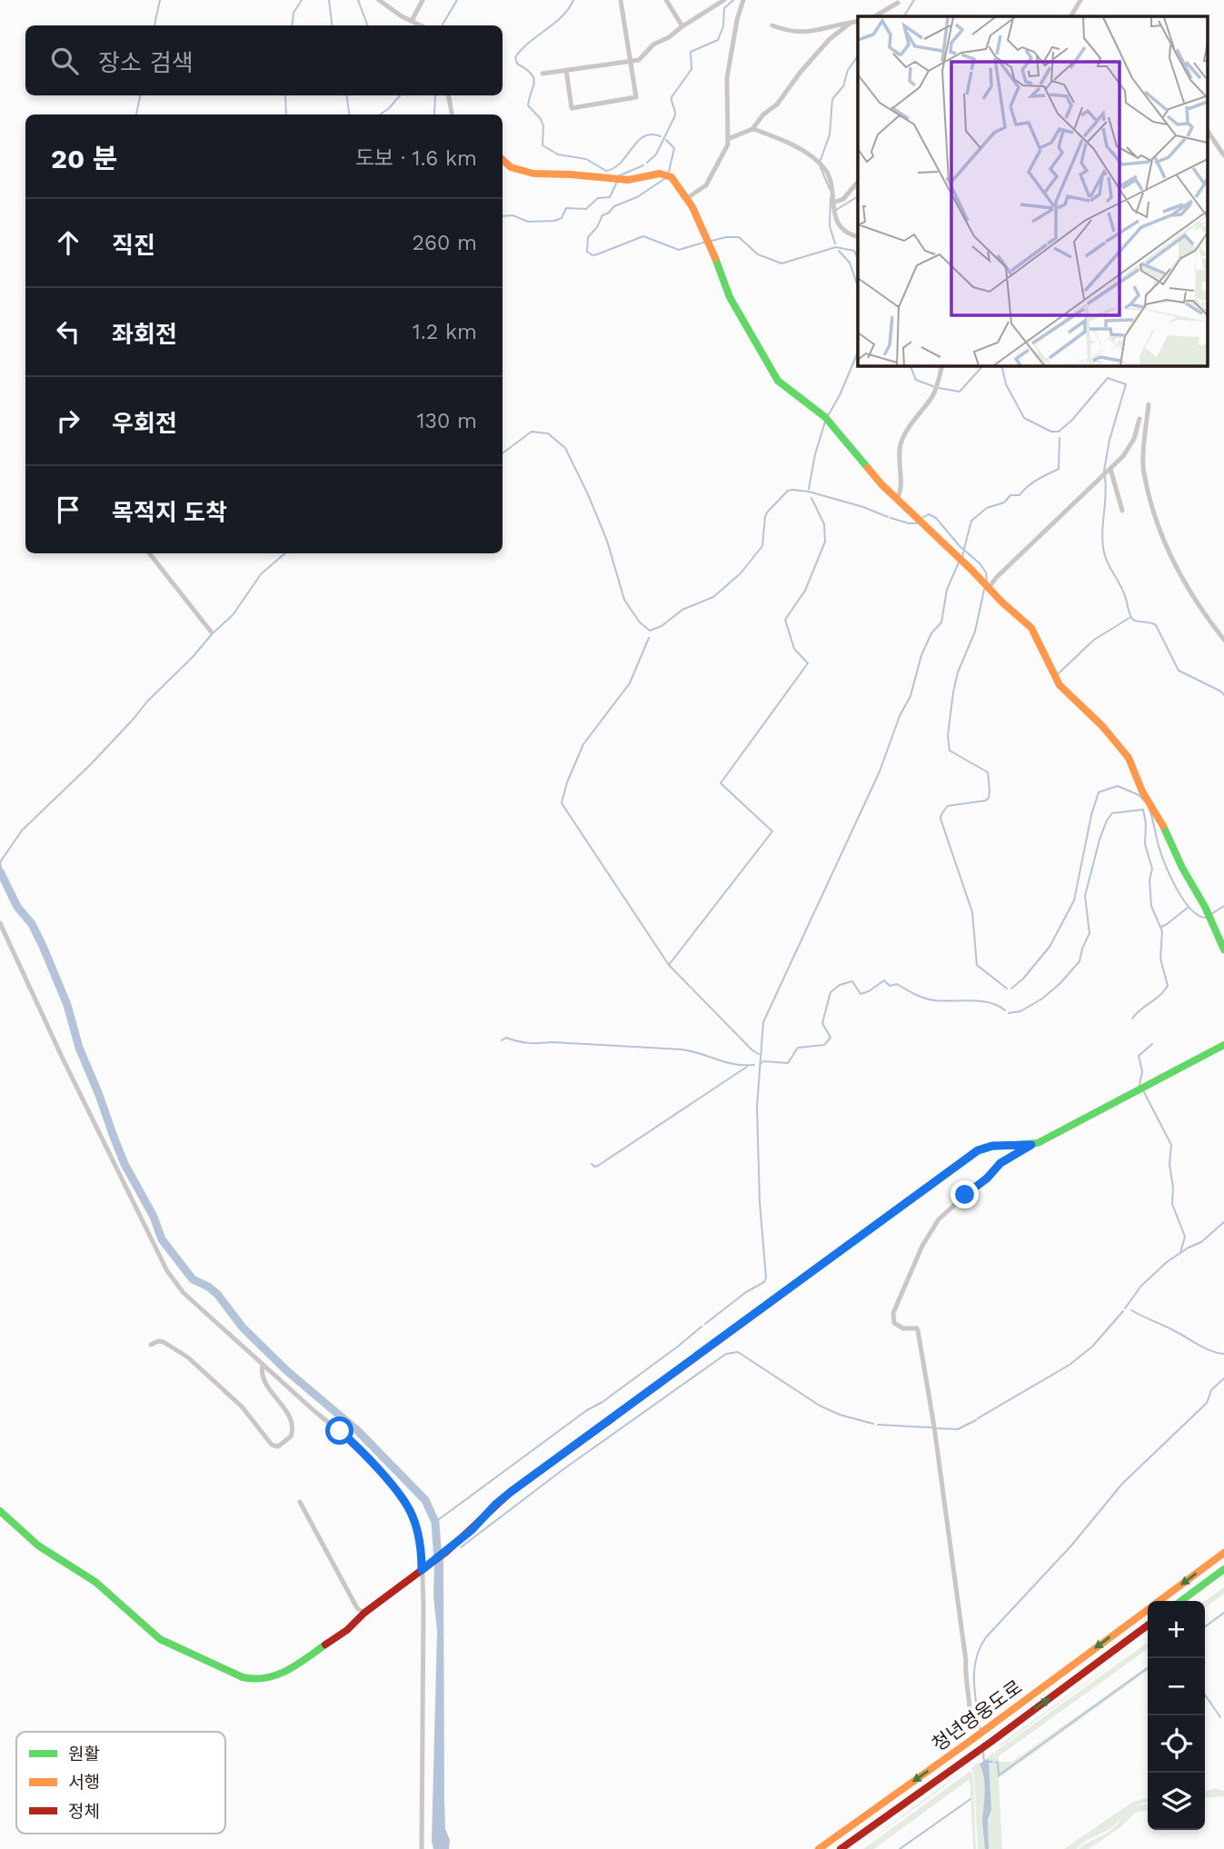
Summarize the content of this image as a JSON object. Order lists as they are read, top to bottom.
{
  "streets": {
    "main road": ["청년영웅도로"]
  },
  "legend": ["원활", "서행", "정체"],
  "page": {
    "search": "장소 검색",
    "heading": ["20 분", "도보 · 1.6 km"],
    "list": [
      ["직진", "260 m"],
      ["좌회전", "1.2 km"],
      ["우회전", "130 m"],
      "목적지 도착"
    ],
    "map_buttons": ["+", "−"]
  }
}
